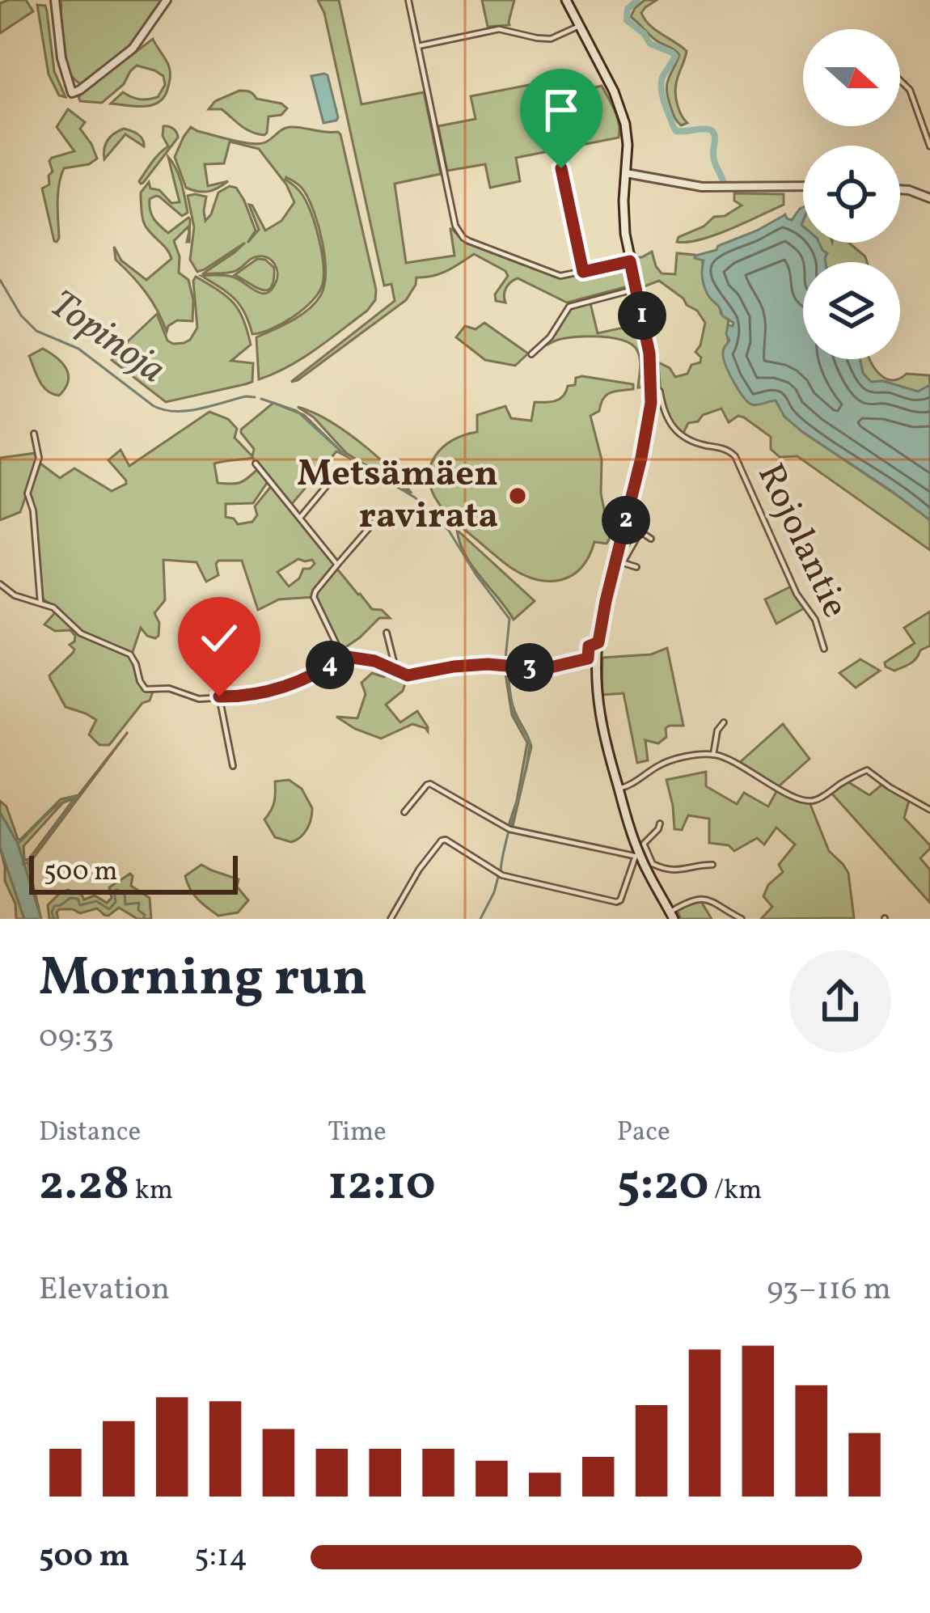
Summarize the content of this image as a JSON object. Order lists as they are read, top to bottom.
{
  "streets": {
    "street": ["Rojolantie"]
  },
  "water": ["Topinoja"],
  "places": ["Metsämäen ravirata"],
  "scale_bar": "500 m",
  "north": "right",
  "page": {
    "pins": [
      "1",
      "2",
      "4",
      "3"
    ],
    "scale": "500 m",
    "heading": ["Morning run", "09:33"],
    "stats": [
      ["Distance", "2.28 km"],
      ["Time", "12:10"],
      ["Pace", "5:20 /km"]
    ],
    "chart": ["Elevation", "93–116 m"],
    "list": [
      {
        "name": "500 m",
        "note": "5:14"
      }
    ]
  }
}
